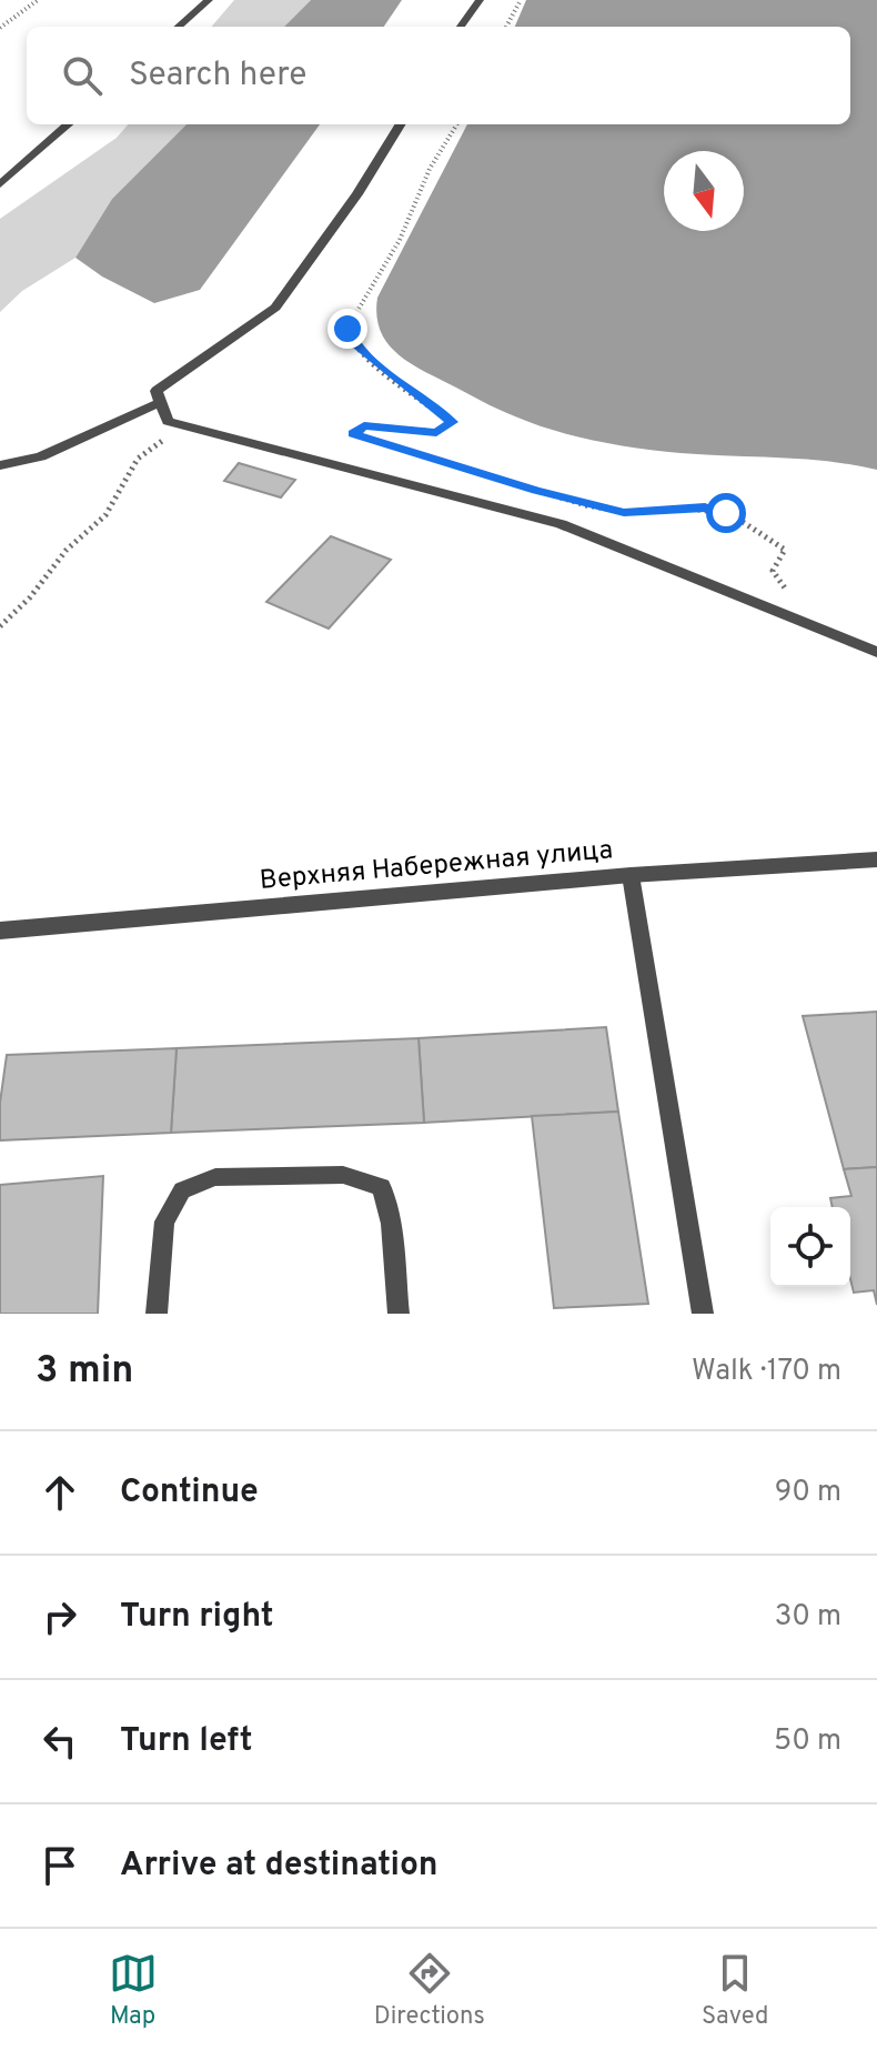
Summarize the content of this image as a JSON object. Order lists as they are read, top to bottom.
{
  "streets": {
    "street": ["Верхняя Набережная улица"]
  },
  "north": "bottom",
  "page": {
    "search": "Search here",
    "heading": ["3 min", "Walk · 170 m"],
    "list": [
      ["Continue", "90 m"],
      ["Turn right", "30 m"],
      ["Turn left", "50 m"],
      "Arrive at destination"
    ],
    "nav": ["Map", "Directions", "Saved"]
  }
}
